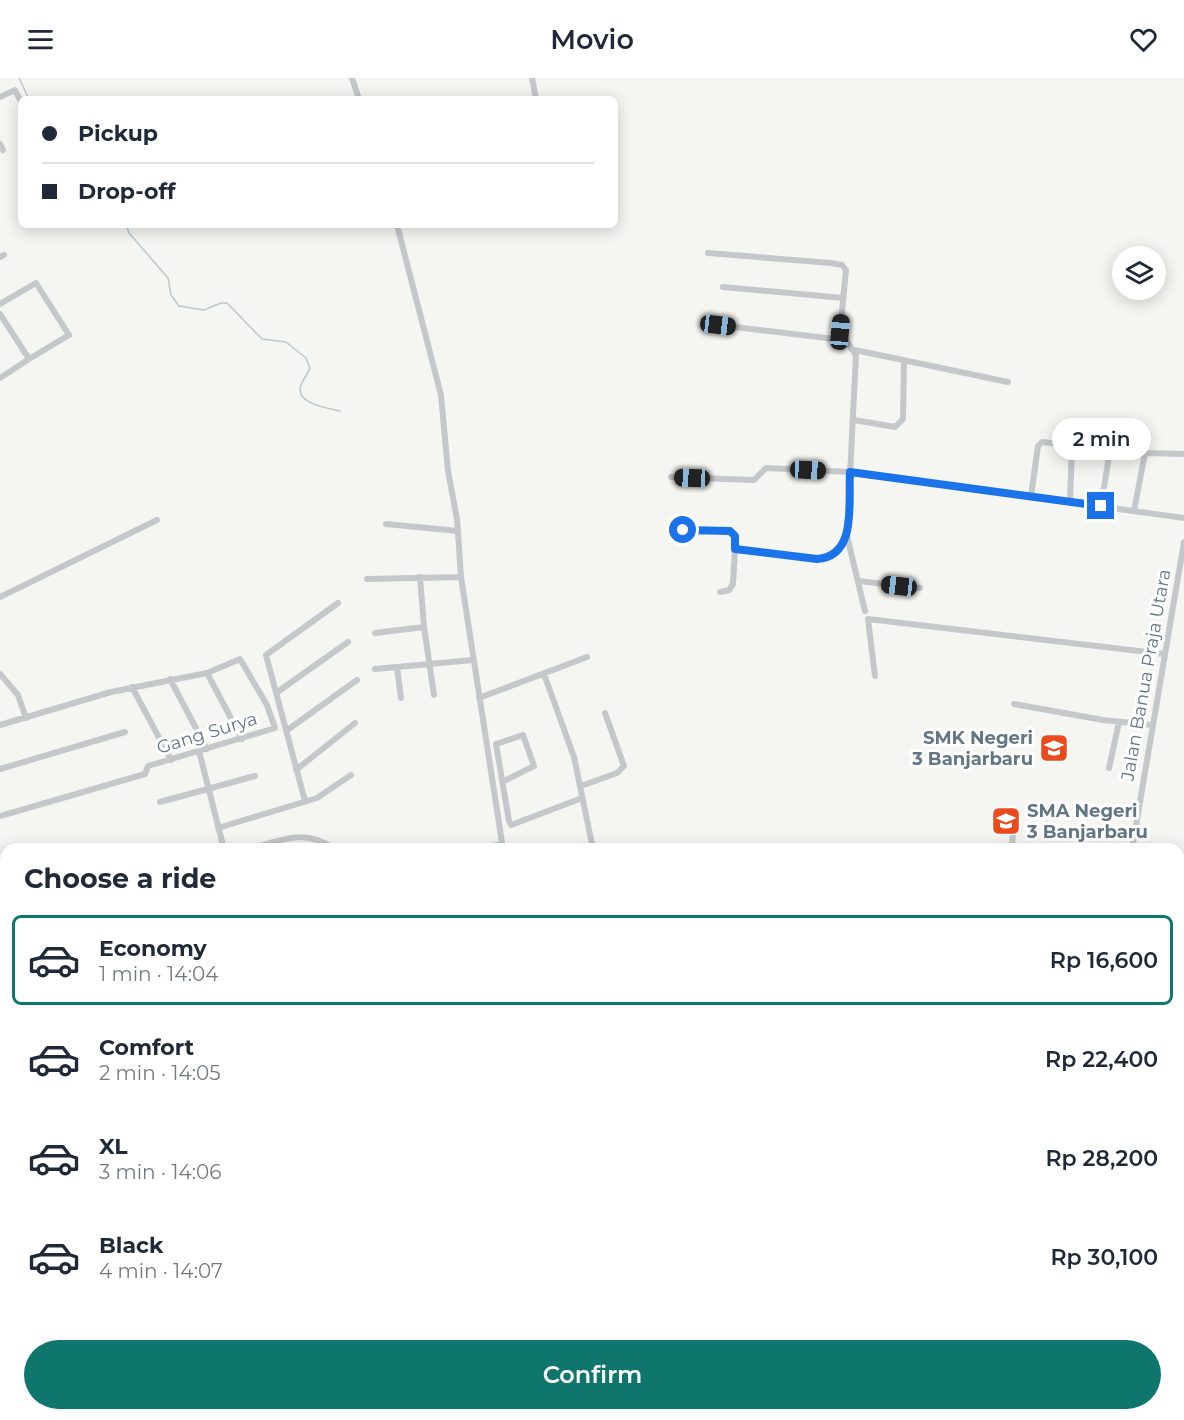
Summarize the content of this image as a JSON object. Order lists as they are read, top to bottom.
{
  "streets": {
    "street": ["Jalan Banua Praja Utara", "Gang Surya"]
  },
  "places": {
    "school or university": ["SMK Negeri 3 Banjarbaru", "SMA Negeri 3 Banjarbaru"]
  },
  "page": {
    "header": "Movio",
    "banner": ["Pickup", "Drop-off"],
    "bubble": "2 min",
    "heading": "Choose a ride",
    "list": [
      {
        "name": "Economy",
        "note": "1 min · 14:04",
        "value": "Rp 16,600"
      },
      {
        "name": "Comfort",
        "note": "2 min · 14:05",
        "value": "Rp 22,400"
      },
      {
        "name": "XL",
        "note": "3 min · 14:06",
        "value": "Rp 28,200"
      },
      {
        "name": "Black",
        "note": "4 min · 14:07",
        "value": "Rp 30,100"
      }
    ],
    "buttons": "Confirm"
  }
}
